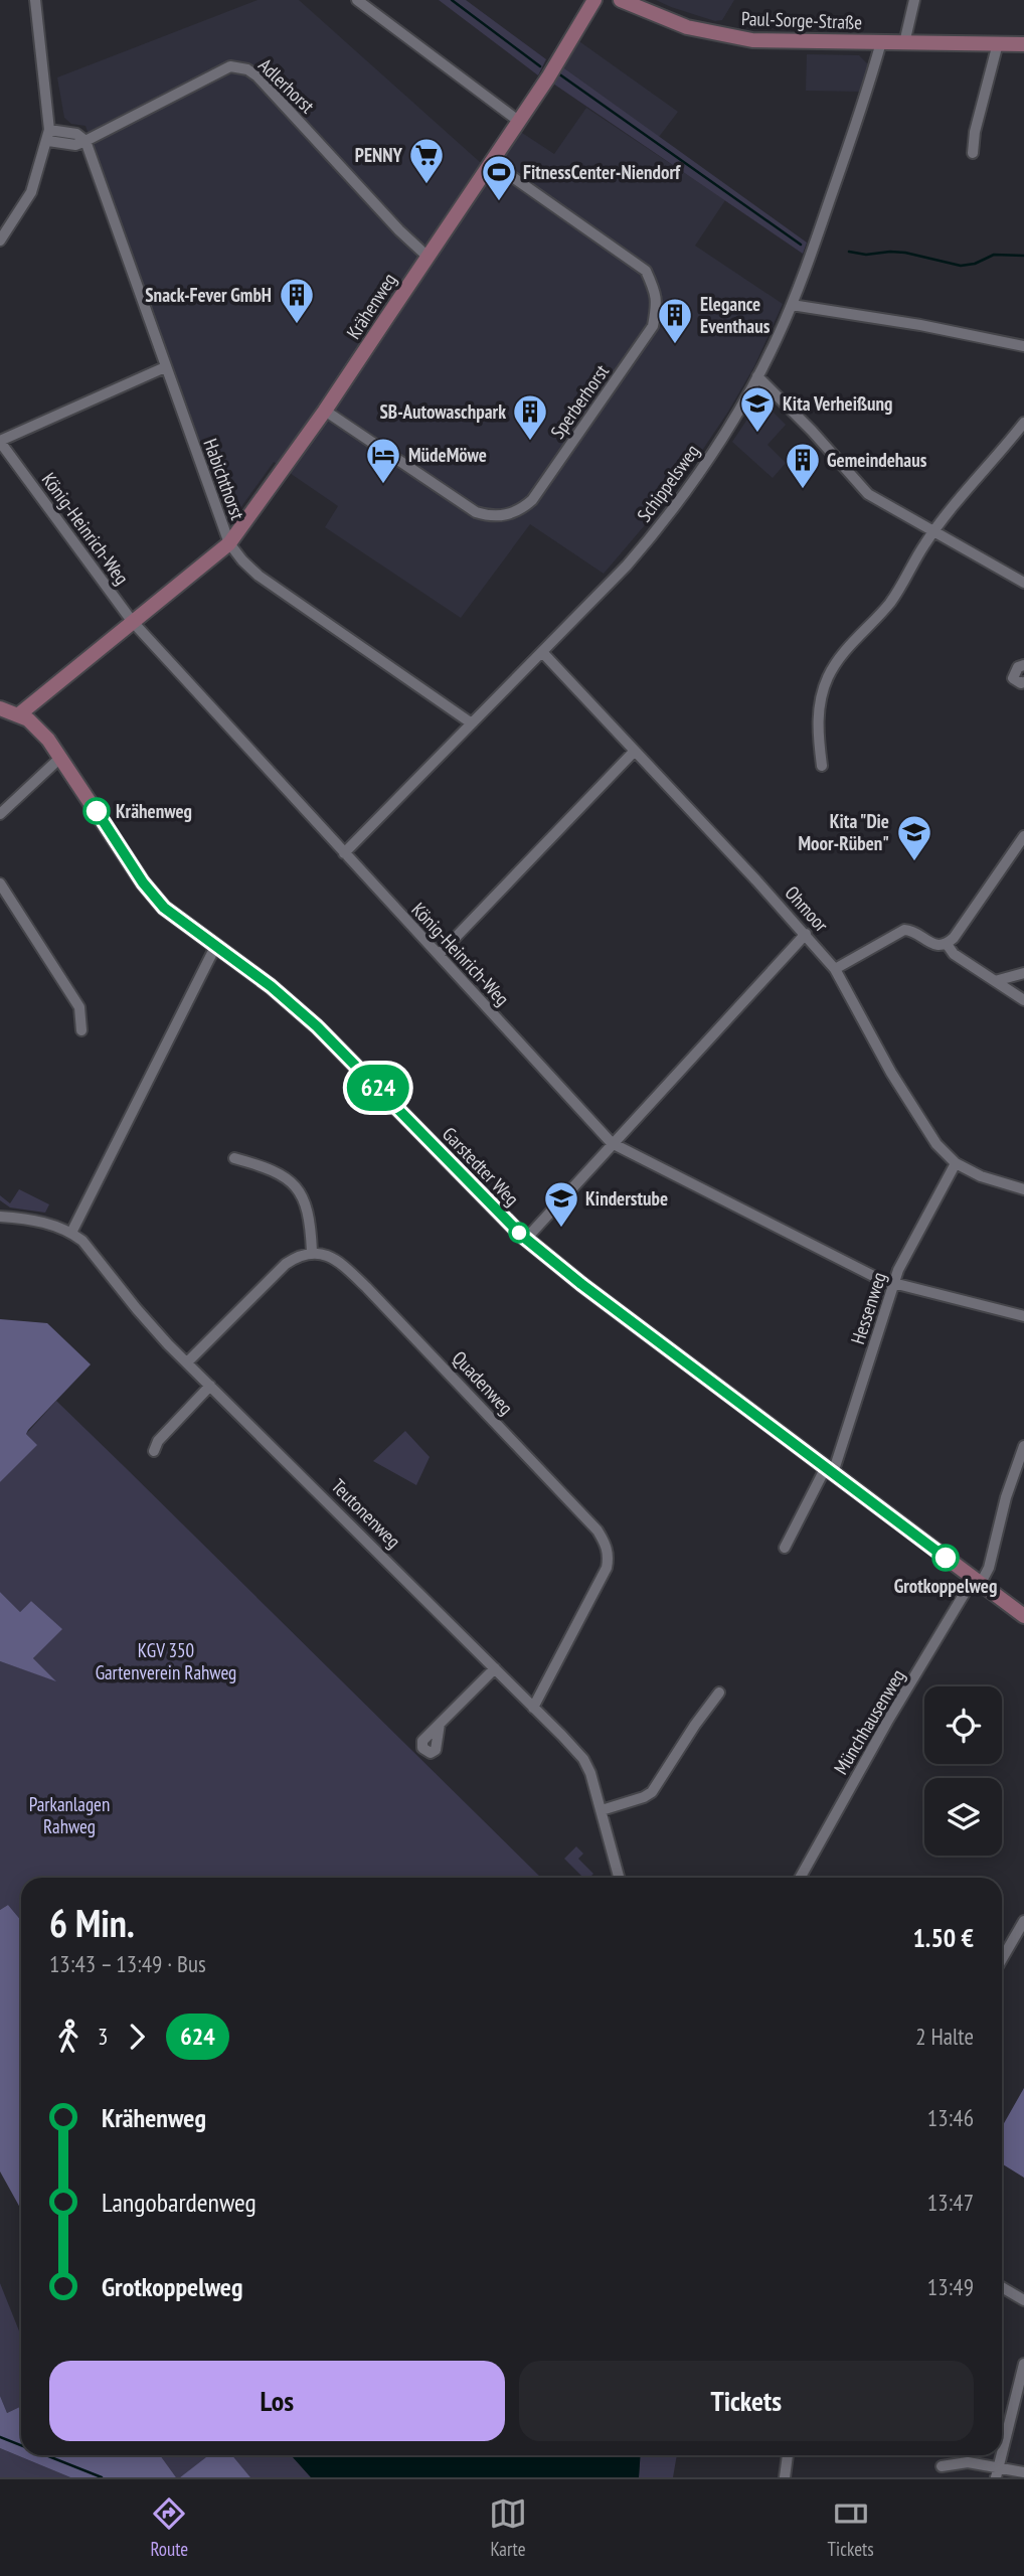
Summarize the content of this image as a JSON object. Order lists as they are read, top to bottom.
{
  "streets": {
    "main road": ["Paul-Sorge-Straße", "Krähenweg", "Garstedter Weg"],
    "street": [
      "Adlerhorst",
      "Sperberhorst",
      "Habichthorst",
      "Schippelsweg",
      "König-Heinrich-Weg",
      "Ohmoor",
      "Hessenweg",
      "Quadenweg",
      "Teutonenweg",
      "Münchhausenweg"
    ]
  },
  "crossings": [
    ["Paul-Sorge-Straße", "Schippelsweg"],
    ["Adlerhorst", "Krähenweg"],
    ["Adlerhorst", "Habichthorst"],
    ["Krähenweg", "Sperberhorst"],
    ["Krähenweg", "Habichthorst"],
    ["Krähenweg", "König-Heinrich-Weg"],
    ["Krähenweg", "Garstedter Weg"],
    ["Habichthorst", "Schippelsweg"],
    ["Schippelsweg", "König-Heinrich-Weg"],
    ["Schippelsweg", "Ohmoor"],
    ["König-Heinrich-Weg", "Hessenweg"],
    ["Ohmoor", "Hessenweg"],
    ["Garstedter Weg", "Hessenweg"],
    ["Garstedter Weg", "Münchhausenweg"],
    ["Quadenweg", "Teutonenweg"]
  ],
  "parks": ["KGV 350 Gartenverein Rahweg", "Parkanlagen Rahweg"],
  "places": {
    "supermarket": ["PENNY"],
    "sports": ["FitnessCenter-Niendorf"],
    "building": [
      "Snack-Fever GmbH",
      "Elegance Eventhaus",
      "SB-Autowaschpark",
      "Gemeindehaus"
    ],
    "school or university": ["Kita Verheißung", "Kita \"Die Moor-Rüben\"", "Kinderstube"],
    "hotel": ["MüdeMöwe"],
    "other": ["Krähenweg", "Grotkoppelweg"]
  },
  "lines": ["bus line 624"],
  "page": {
    "on_map": "624",
    "heading": ["6 Min.", "13:43 – 13:49 · Bus", "1.50 €"],
    "legs": ["3", "624", "2 Halte"],
    "list": [
      {
        "name": "Krähenweg",
        "value": "13:46"
      },
      {
        "name": "Langobardenweg",
        "value": "13:47"
      },
      {
        "name": "Grotkoppelweg",
        "value": "13:49"
      }
    ],
    "buttons": ["Los", "Tickets"],
    "tabs": ["Route", "Karte", "Tickets"]
  }
}
